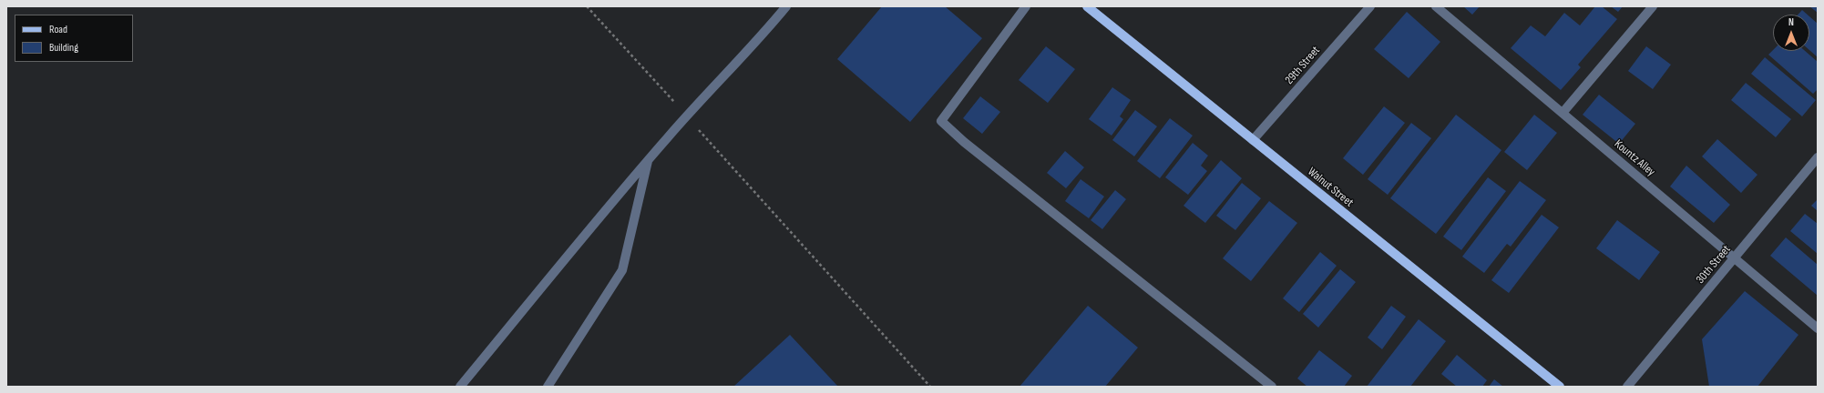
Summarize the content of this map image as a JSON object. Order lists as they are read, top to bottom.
{
  "streets": {
    "main road": ["Walnut Street"],
    "street": ["29th Street", "Kountz Alley", "30th Street"]
  },
  "crossings": [
    ["29th Street", "Walnut Street"],
    ["Kountz Alley", "30th Street"]
  ],
  "legend": ["Road", "Building"],
  "north": "top"
}
